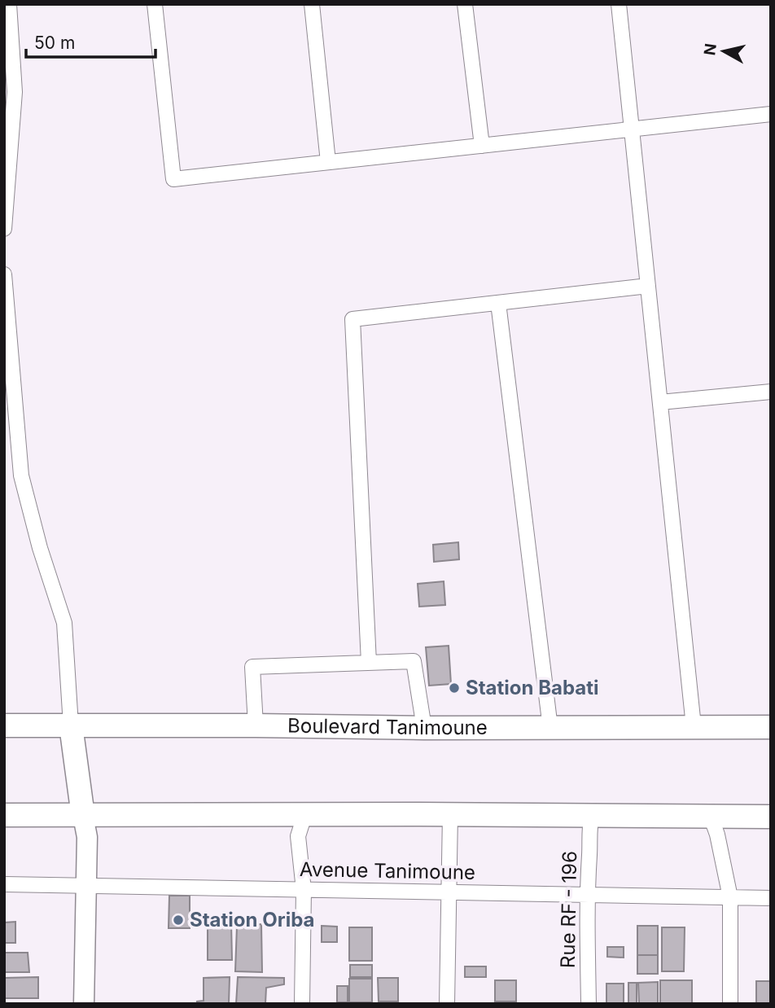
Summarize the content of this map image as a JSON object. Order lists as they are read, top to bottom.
{
  "streets": {
    "main road": ["Boulevard Tanimoune"],
    "street": ["Avenue Tanimoune", "Rue RF - 196"]
  },
  "crossings": [
    ["Avenue Tanimoune", "Rue RF - 196"]
  ],
  "places": ["Station Babati", "Station Oriba"],
  "scale_bar": "50 m",
  "north": "left"
}
